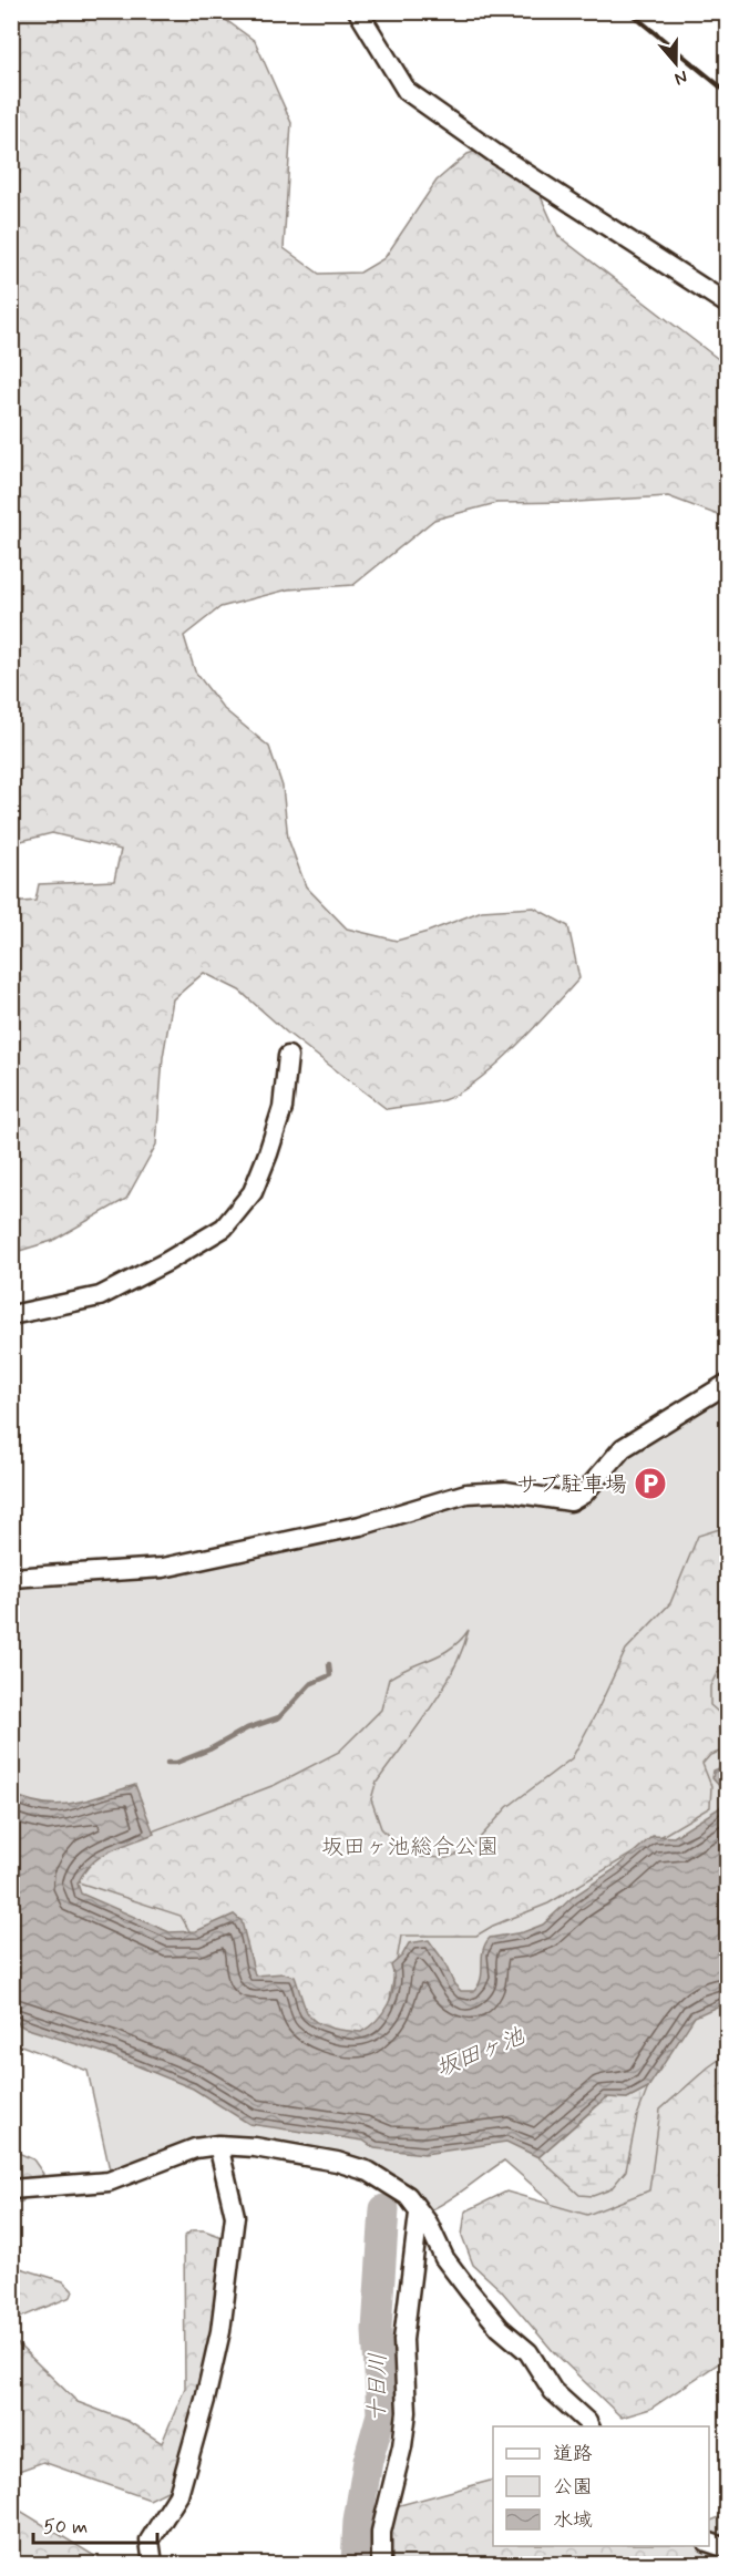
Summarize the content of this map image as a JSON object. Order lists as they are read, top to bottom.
{
  "water": ["坂田ヶ池", "十日川"],
  "parks": ["坂田ヶ池総合公園"],
  "places": {
    "parking": ["サブ駐車場"]
  },
  "legend": ["道路", "公園", "水域"],
  "scale_bar": "50 m",
  "north": "bottom"
}
